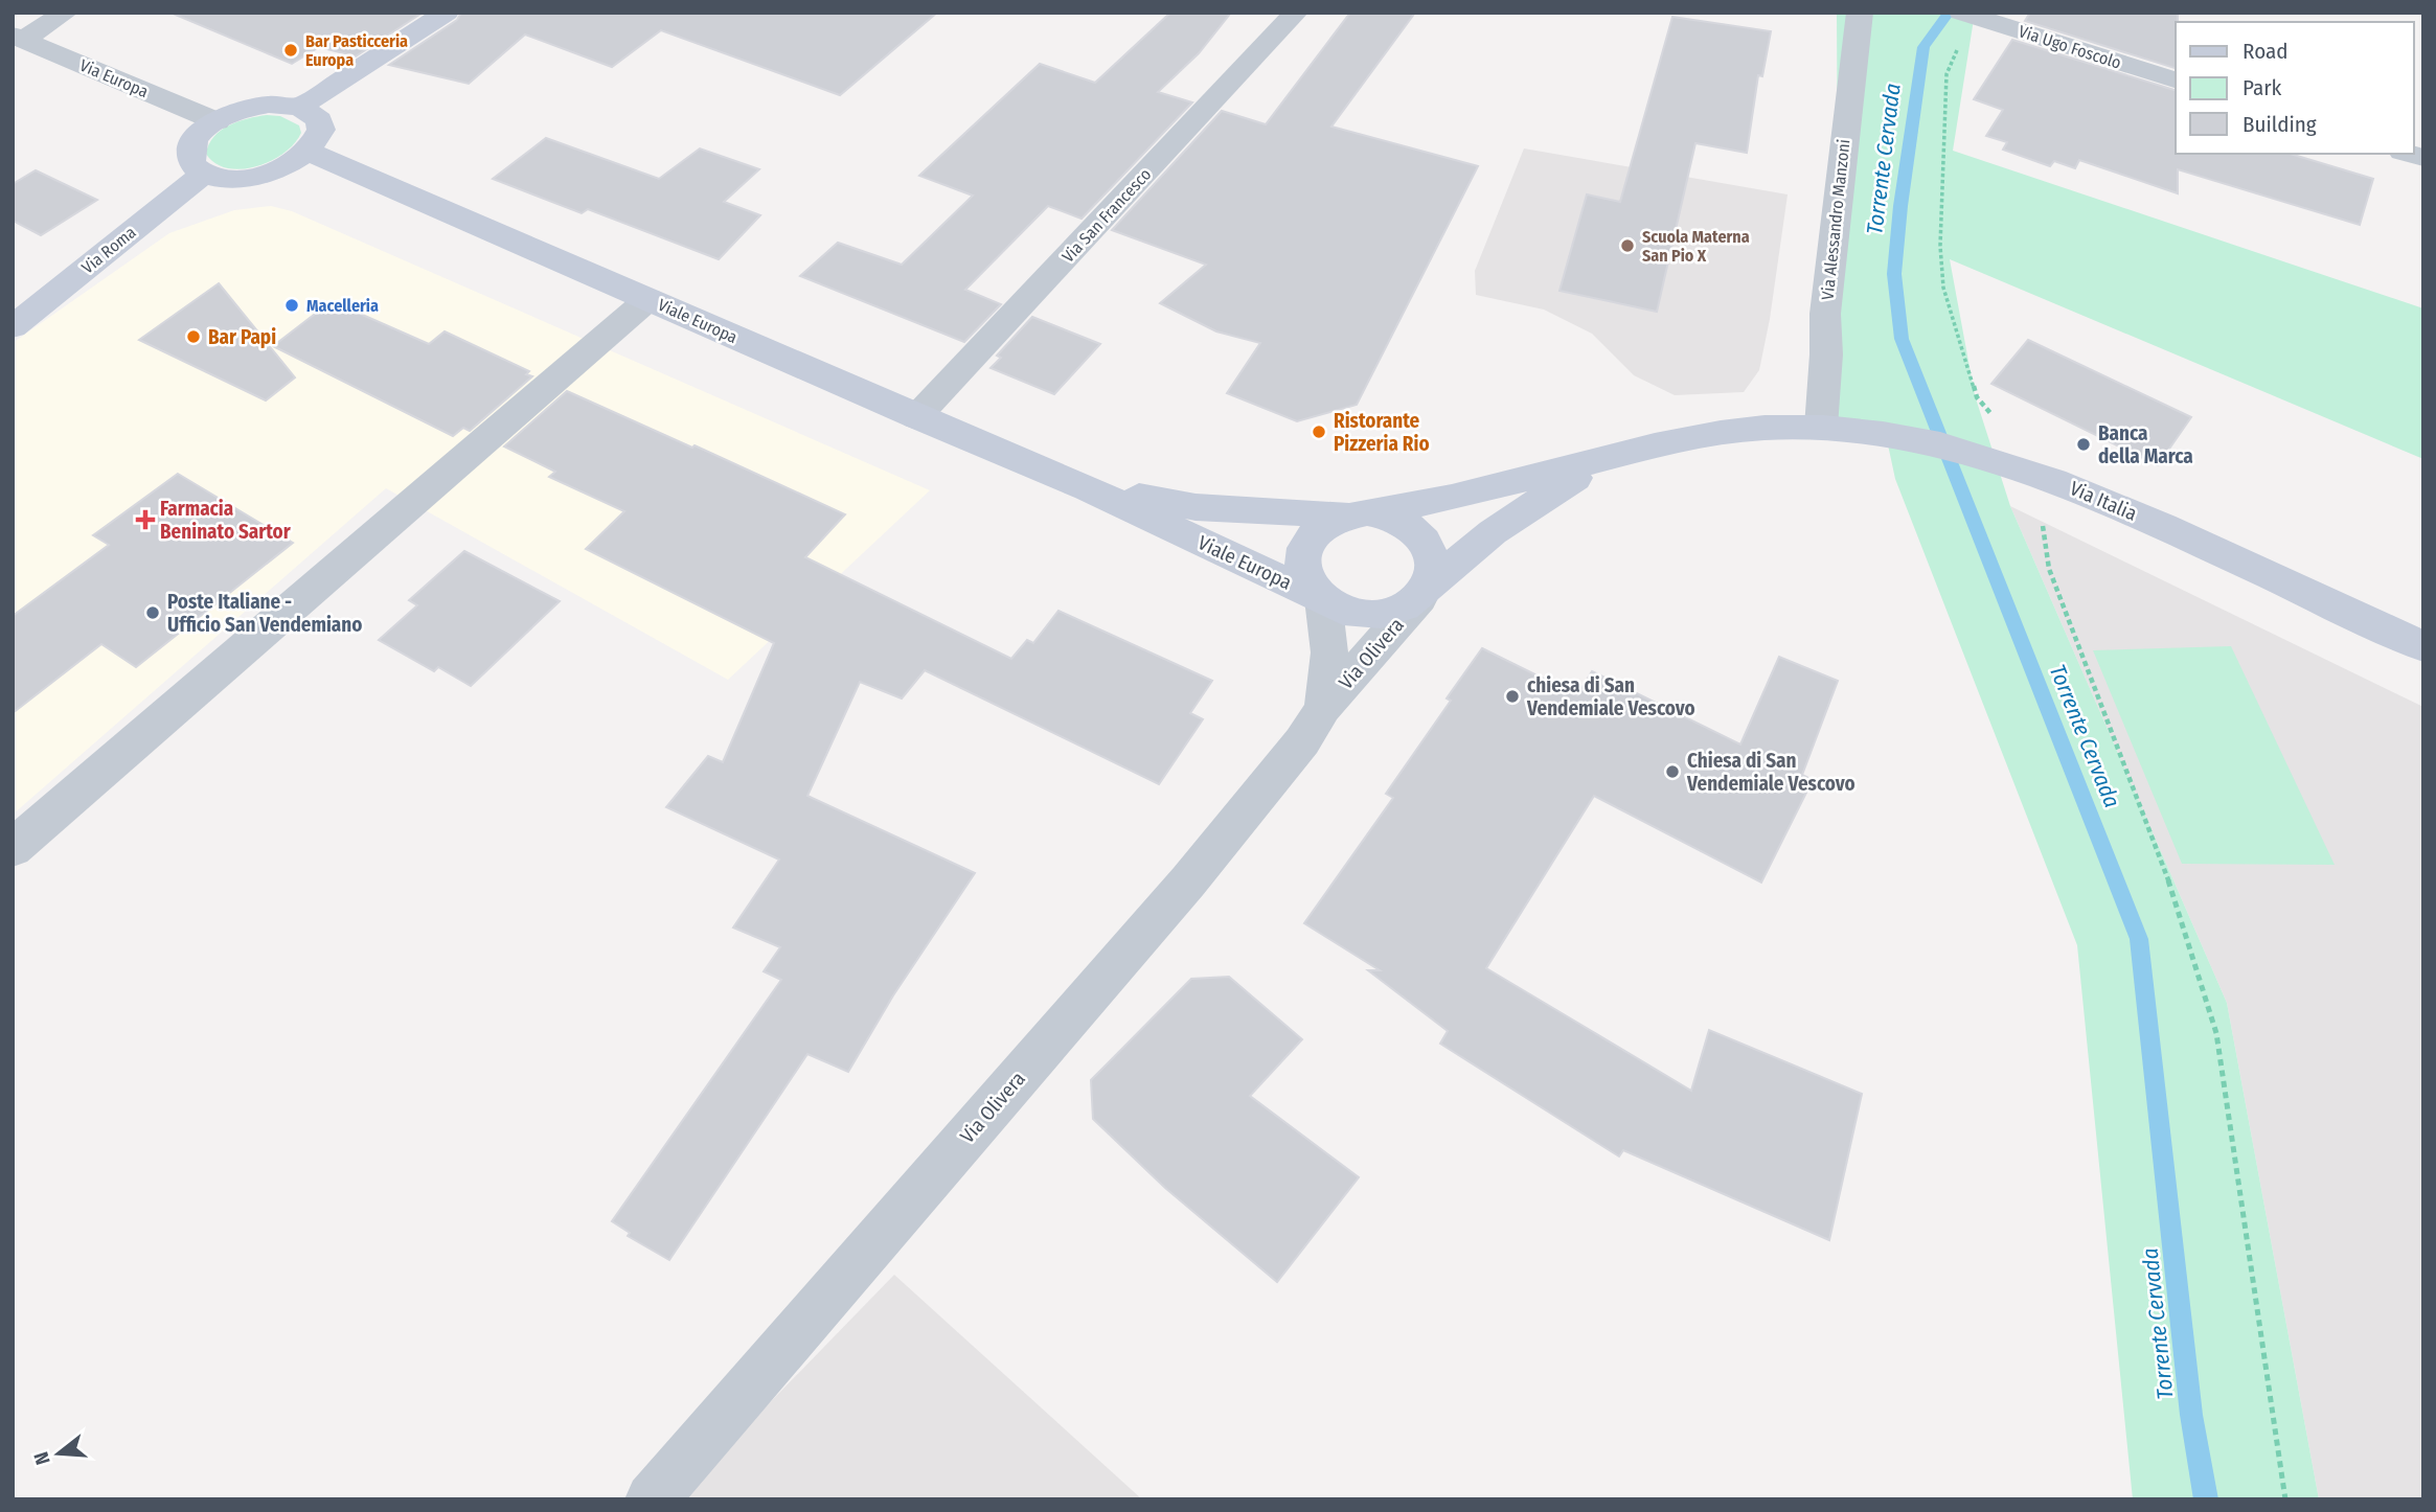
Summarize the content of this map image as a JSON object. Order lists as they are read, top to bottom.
{
  "streets": {
    "street": [
      "Via Ugo Foscolo",
      "Via Europa",
      "Via San Francesco",
      "Via Alessandro Manzoni",
      "Via Roma",
      "Viale Europa",
      "Via Italia",
      "Via Olivera"
    ]
  },
  "crossings": [
    ["Via San Francesco", "Viale Europa"],
    ["Via Alessandro Manzoni", "Via Italia"],
    ["Viale Europa", "Via Italia"],
    ["Viale Europa", "Via Olivera"]
  ],
  "water": ["Torrente Cervada"],
  "places": {
    "other": [
      "Bar Pasticceria Europa",
      "Scuola Materna San Pio X",
      "Macelleria",
      "Bar Papi",
      "Ristorante Pizzeria Rio",
      "Banca della Marca",
      "Poste Italiane - Ufficio San Vendemiano",
      "chiesa di San Vendemiale Vescovo",
      "Chiesa di San Vendemiale Vescovo"
    ],
    "health": ["Farmacia Beninato Sartor"]
  },
  "legend": ["Road", "Park", "Building"],
  "north": "left"
}
